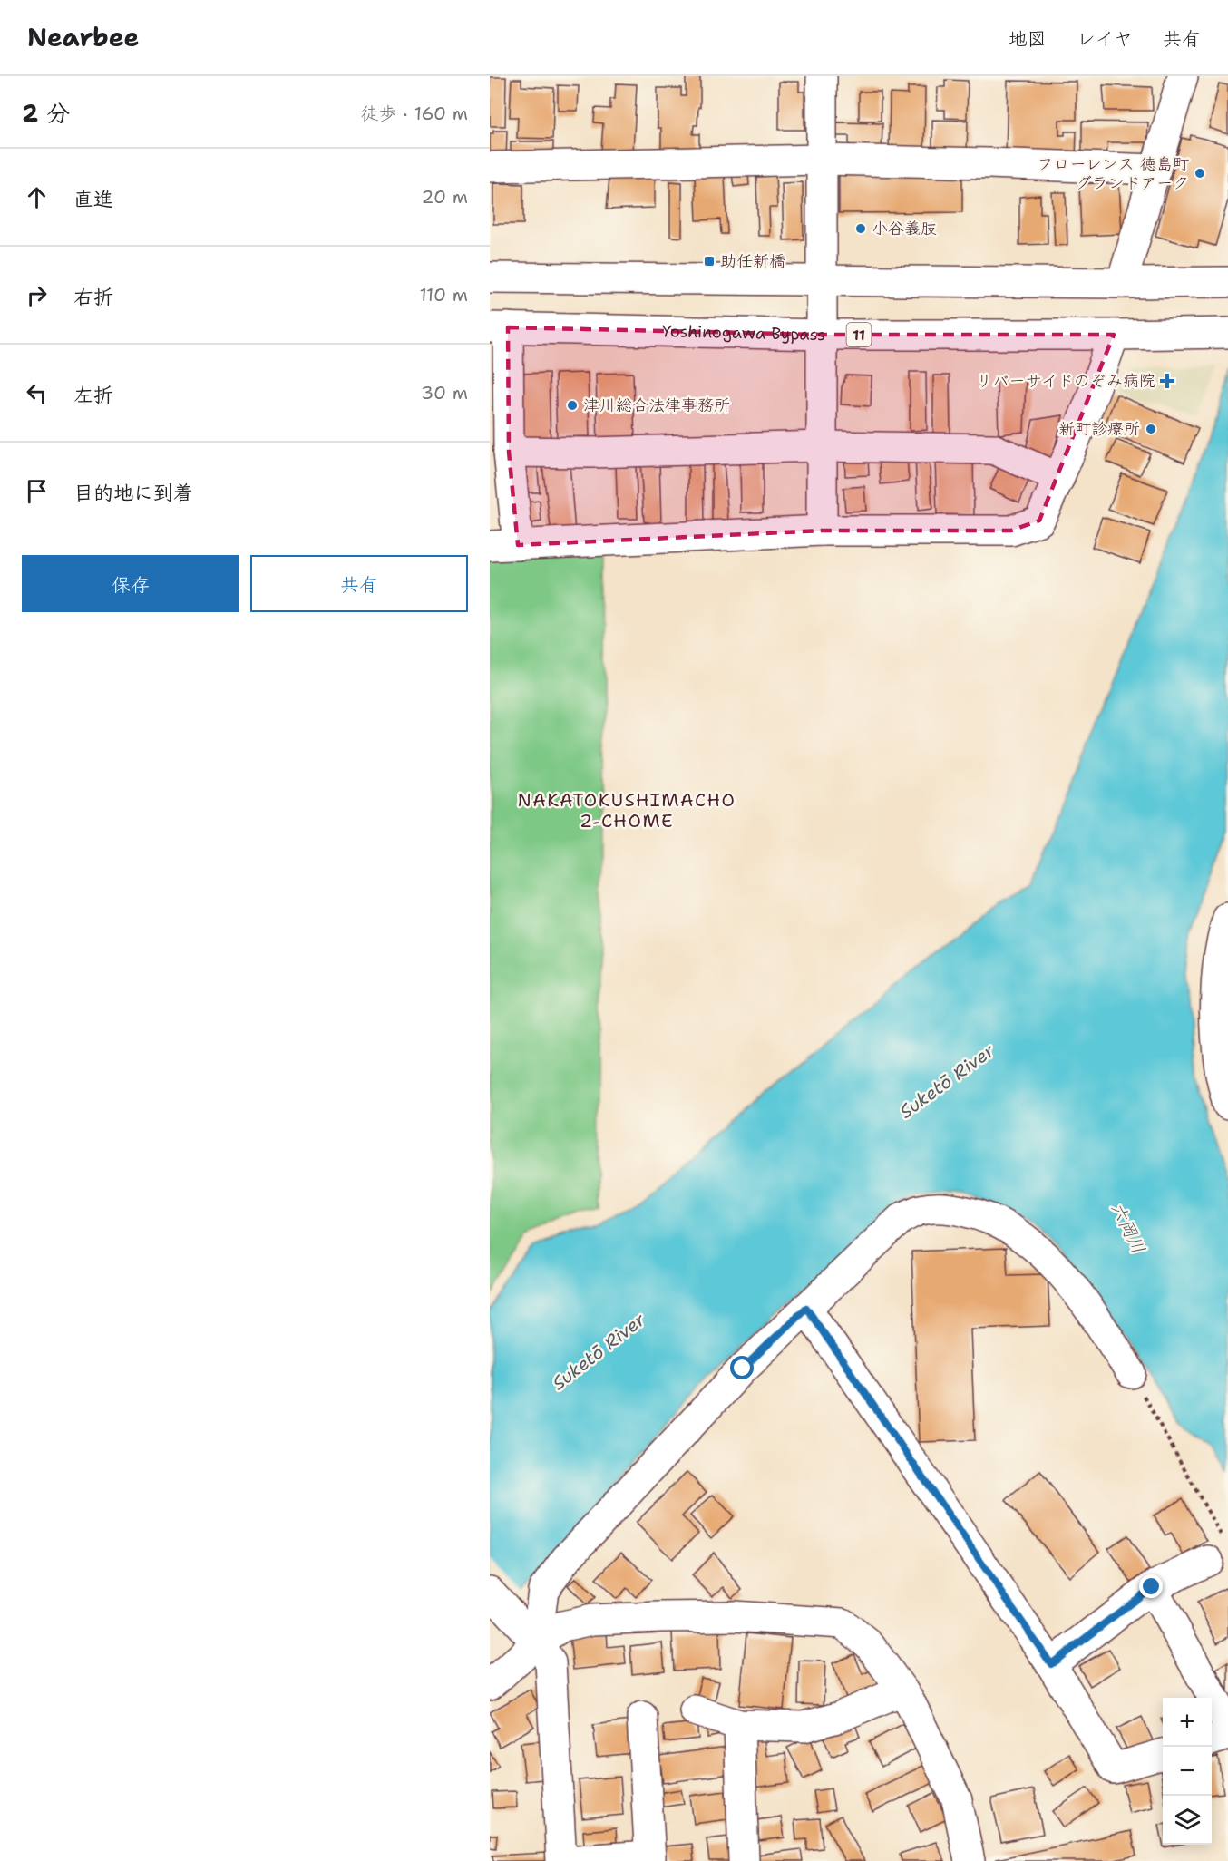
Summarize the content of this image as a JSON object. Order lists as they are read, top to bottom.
{
  "streets": {
    "main road": ["Yoshinogawa Bypass", "11"]
  },
  "districts": ["NAKATOKUSHIMACHO 2-CHOME"],
  "water": ["Suketō River", "六岡川"],
  "places": {
    "other": [
      "フローレンス 徳島町 グランドアーク",
      "小谷義肢",
      "津川総合法律事務所",
      "新町診療所"
    ],
    "transit": ["助任新橋"],
    "health": ["リバーサイドのぞみ病院"]
  },
  "page": {
    "header": "Nearbee",
    "nav": ["地図", "レイヤ", "共有"],
    "heading": ["2 分", "徒歩 · 160 m"],
    "list": [
      ["直進", "20 m"],
      ["右折", "110 m"],
      ["左折", "30 m"],
      "目的地に到着"
    ],
    "buttons": ["保存", "共有"],
    "map_buttons": ["+", "−"]
  }
}
